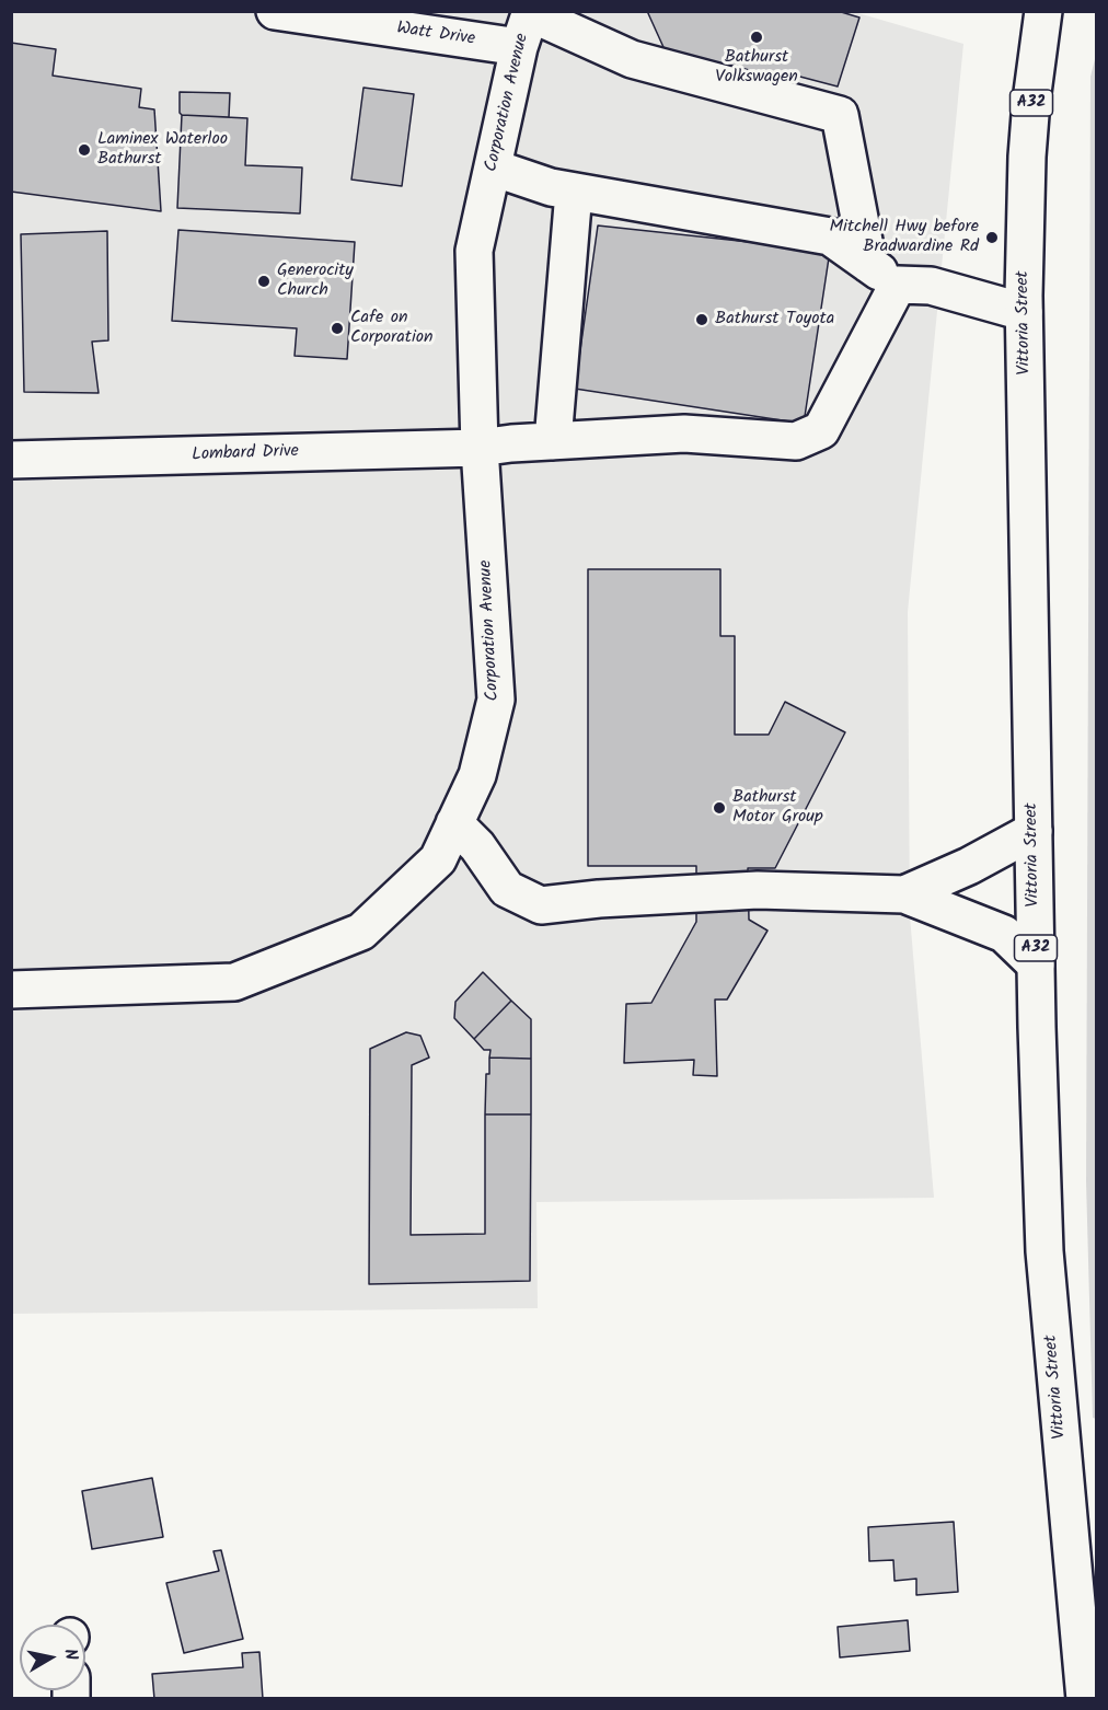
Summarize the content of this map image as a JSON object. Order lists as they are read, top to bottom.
{
  "streets": {
    "main road": [
      "Watt Drive",
      "Corporation Avenue",
      "A32",
      "Vittoria Street",
      "Lombard Drive"
    ]
  },
  "crossings": [
    ["Watt Drive", "Corporation Avenue"],
    ["Corporation Avenue", "Lombard Drive"]
  ],
  "places": [
    "Bathurst Volkswagen",
    "Laminex Waterloo Bathurst",
    "Mitchell Hwy before Bradwardine Rd",
    "Generocity Church",
    "Bathurst Toyota",
    "Cafe on Corporation",
    "Bathurst Motor Group"
  ],
  "north": "right"
}
